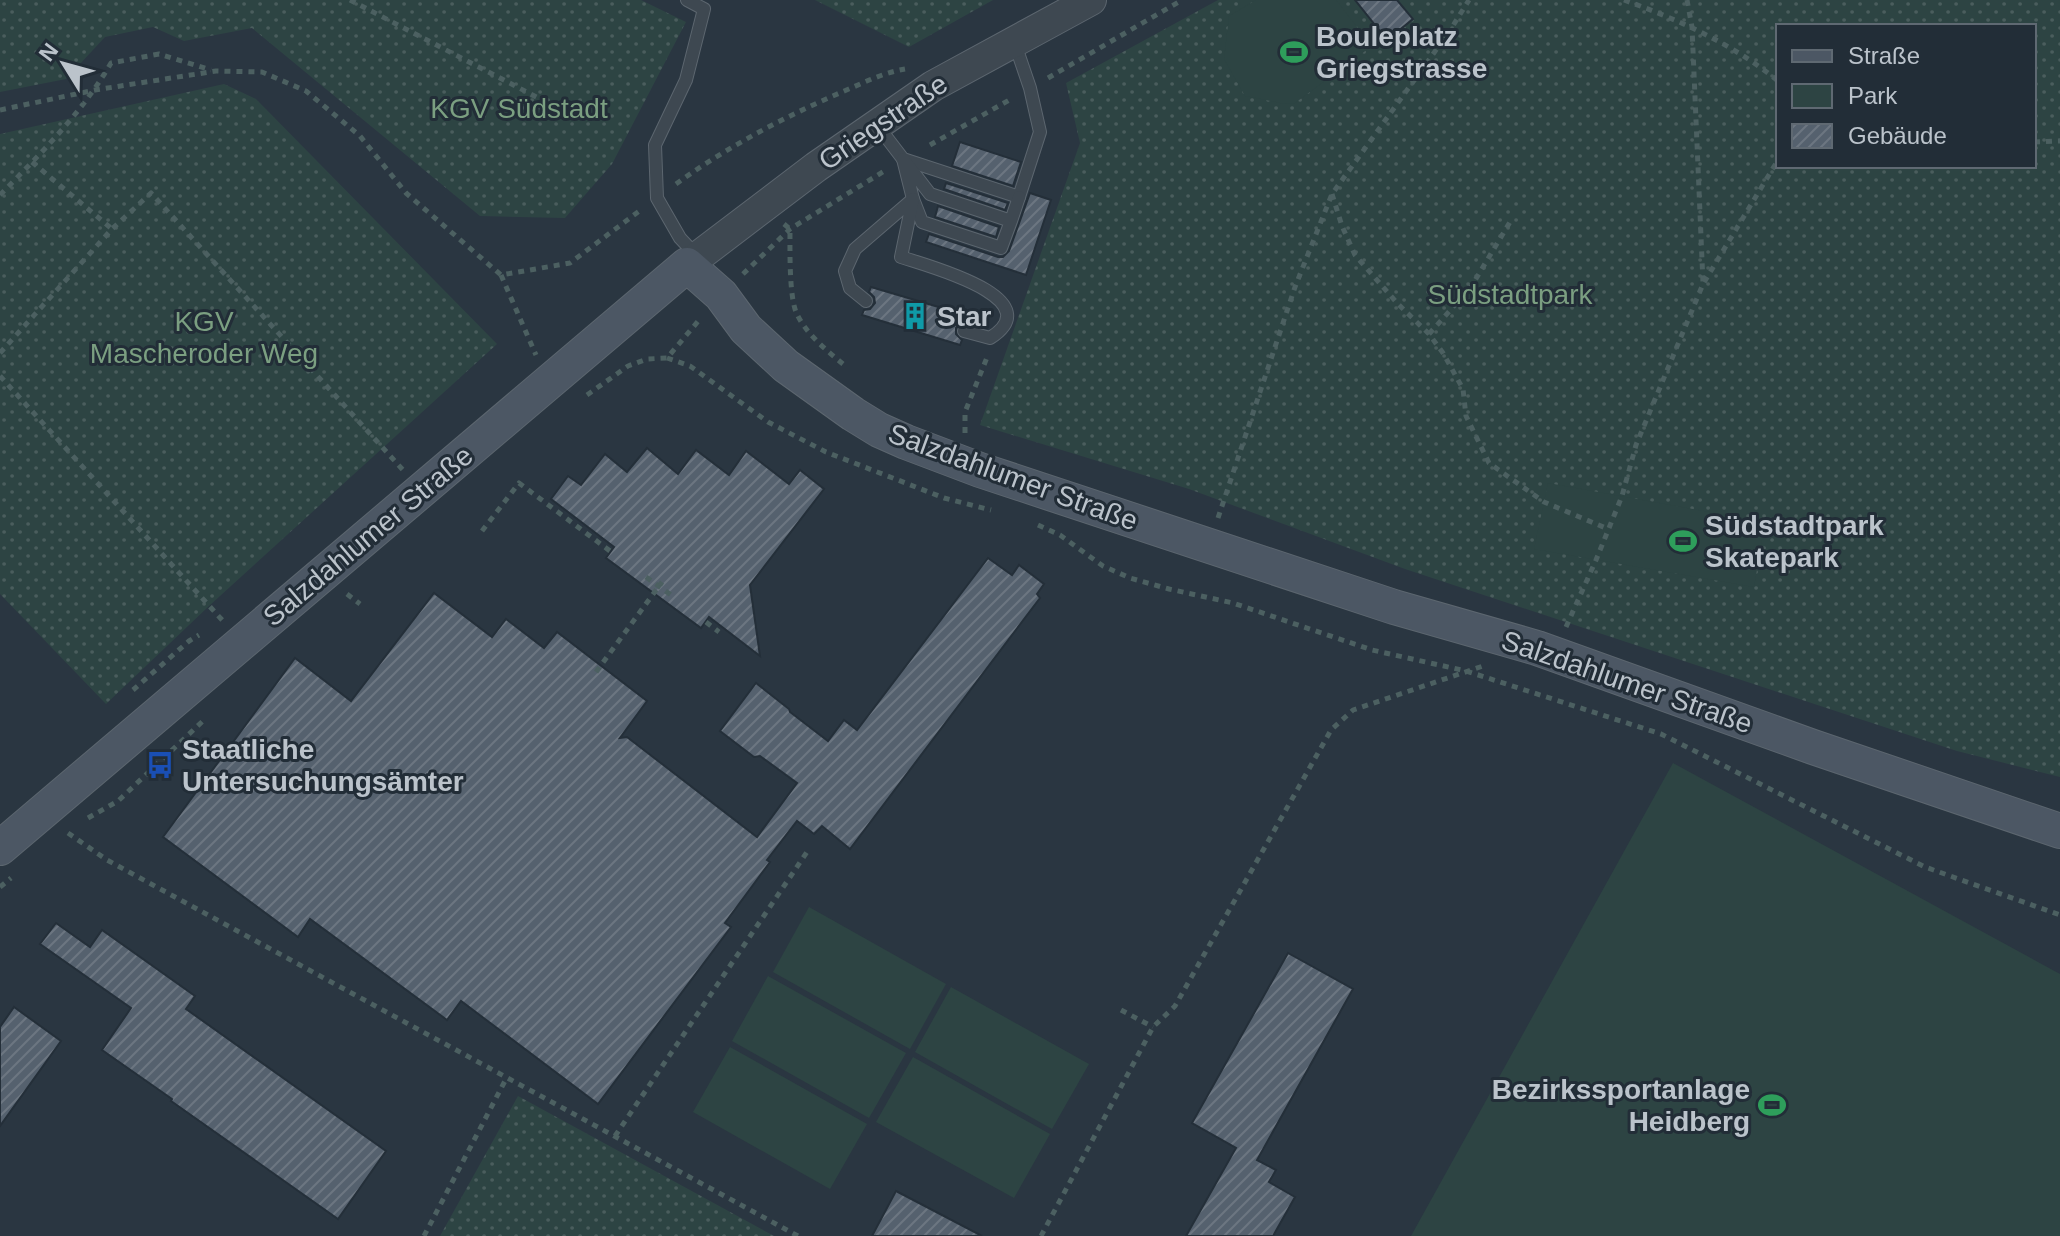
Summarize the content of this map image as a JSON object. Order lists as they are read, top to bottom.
{
  "streets": {
    "main road": ["Salzdahlumer Straße"],
    "street": ["Griegstraße"]
  },
  "crossings": [
    ["Griegstraße", "Salzdahlumer Straße"]
  ],
  "parks": ["KGV Südstadt", "Südstadtpark", "KGV Mascheroder Weg"],
  "places": {
    "sports": ["Bouleplatz Griegstrasse", "Südstadtpark Skatepark", "Bezirkssportanlage Heidberg"],
    "building": ["Star"],
    "bus stop": ["Staatliche Untersuchungsämter"]
  },
  "legend": ["Straße", "Park", "Gebäude"],
  "north": "top left"
}
